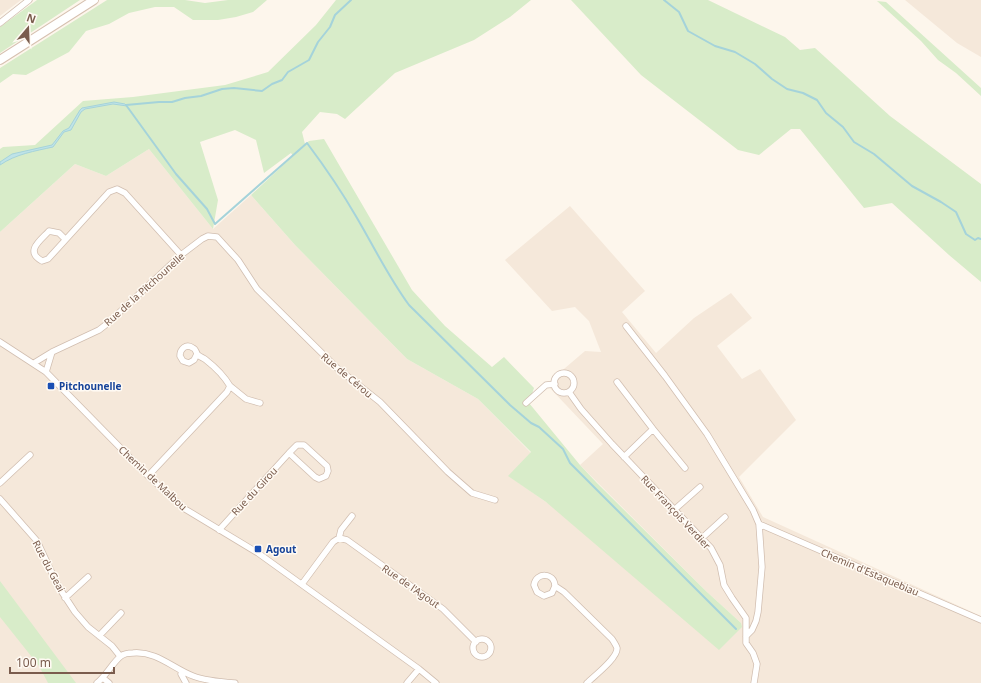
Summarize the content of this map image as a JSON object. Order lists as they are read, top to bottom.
{
  "streets": {
    "street": [
      "Rue de la Pitchounelle",
      "Rue de Cérou",
      "Chemin de Malbou",
      "Rue du Girou",
      "Rue François Verdier",
      "Rue du Geai",
      "Chemin d'Estaquebiau",
      "Rue de l'Agout"
    ]
  },
  "crossings": [
    ["Rue de la Pitchounelle", "Rue de Cérou"],
    ["Rue de la Pitchounelle", "Chemin de Malbou"],
    ["Chemin de Malbou", "Rue du Girou"]
  ],
  "places": {
    "transit": ["Pitchounelle", "Agout"]
  },
  "scale_bar": "100 m",
  "north": "top"
}
